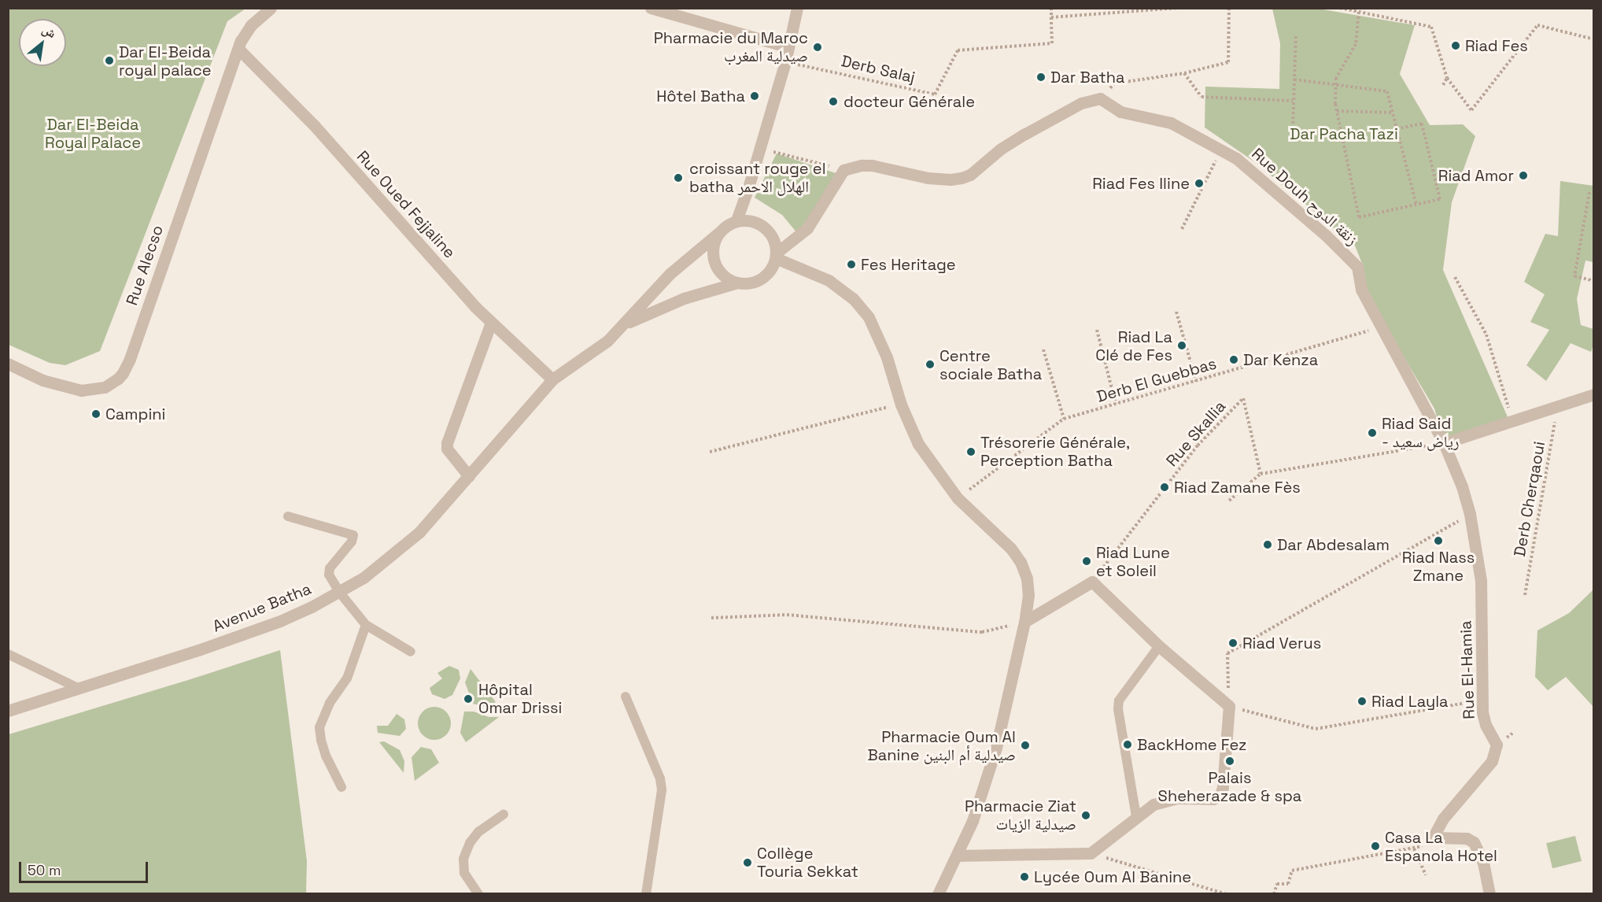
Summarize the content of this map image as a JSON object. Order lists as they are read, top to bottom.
{
  "streets": {
    "street": [
      "Rue Douh زنقة الدوح",
      "Rue Oued Fejjaline",
      "Rue Alecso",
      "Avenue Batha",
      "Rue El-Hamia"
    ],
    "path": [
      "Derb Salaj",
      "Derb El Guebbas",
      "Rue Skallia",
      "Derb Cherqaoui"
    ]
  },
  "crossings": [
    ["Rue Douh زنقة الدوح", "Derb El Guebbas"],
    ["Rue Douh زنقة الدوح", "Rue El-Hamia"],
    ["Rue Oued Fejjaline", "Rue Alecso"],
    ["Rue Oued Fejjaline", "Avenue Batha"]
  ],
  "parks": ["Dar El-Beida Royal Palace", "Dar Pacha Tazi"],
  "places": [
    "Riad Fes",
    "Pharmacie du Maroc صيدلية المغرب",
    "Dar El-Beida royal palace",
    "Dar Batha",
    "Hôtel Batha",
    "docteur Générale",
    "Riad Amor",
    "croissant rouge el batha الهلال الاحمر",
    "Riad Fes Iline",
    "Fes Heritage",
    "Riad La Clé de Fes",
    "Dar Kenza",
    "Centre sociale Batha",
    "Campini",
    "Riad Said - رياض سعيد",
    "Trésorerie Générale, Perception Batha",
    "Riad Zamane Fès",
    "Riad Nass Zmane",
    "Dar Abdesalam",
    "Riad Lune et Soleil",
    "Riad Verus",
    "Hôpital Omar Drissi",
    "Riad Layla",
    "BackHome Fez",
    "Pharmacie Oum Al Banine صيدلية أم البنين",
    "Palais Sheherazade & spa",
    "Pharmacie Ziat صيدلية الزيات",
    "Casa La Espanola Hotel",
    "Collège Touria Sekkat",
    "Lycée Oum Al Banine"
  ],
  "scale_bar": "50 m",
  "north": "top right"
}
